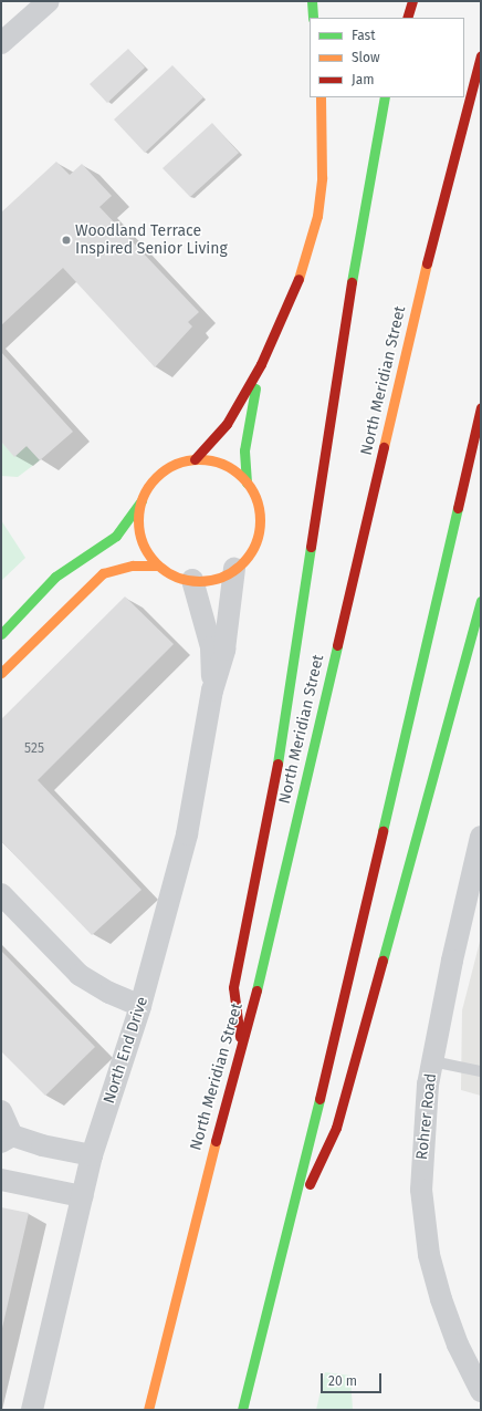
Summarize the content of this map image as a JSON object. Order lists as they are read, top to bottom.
{
  "streets": {
    "main road": ["North Meridian Street"],
    "street": ["North End Drive", "Rohrer Road"]
  },
  "places": ["Woodland Terrace Inspired Senior Living"],
  "house_numbers": ["525"],
  "legend": ["Fast", "Slow", "Jam"],
  "scale_bar": "20 m"
}
